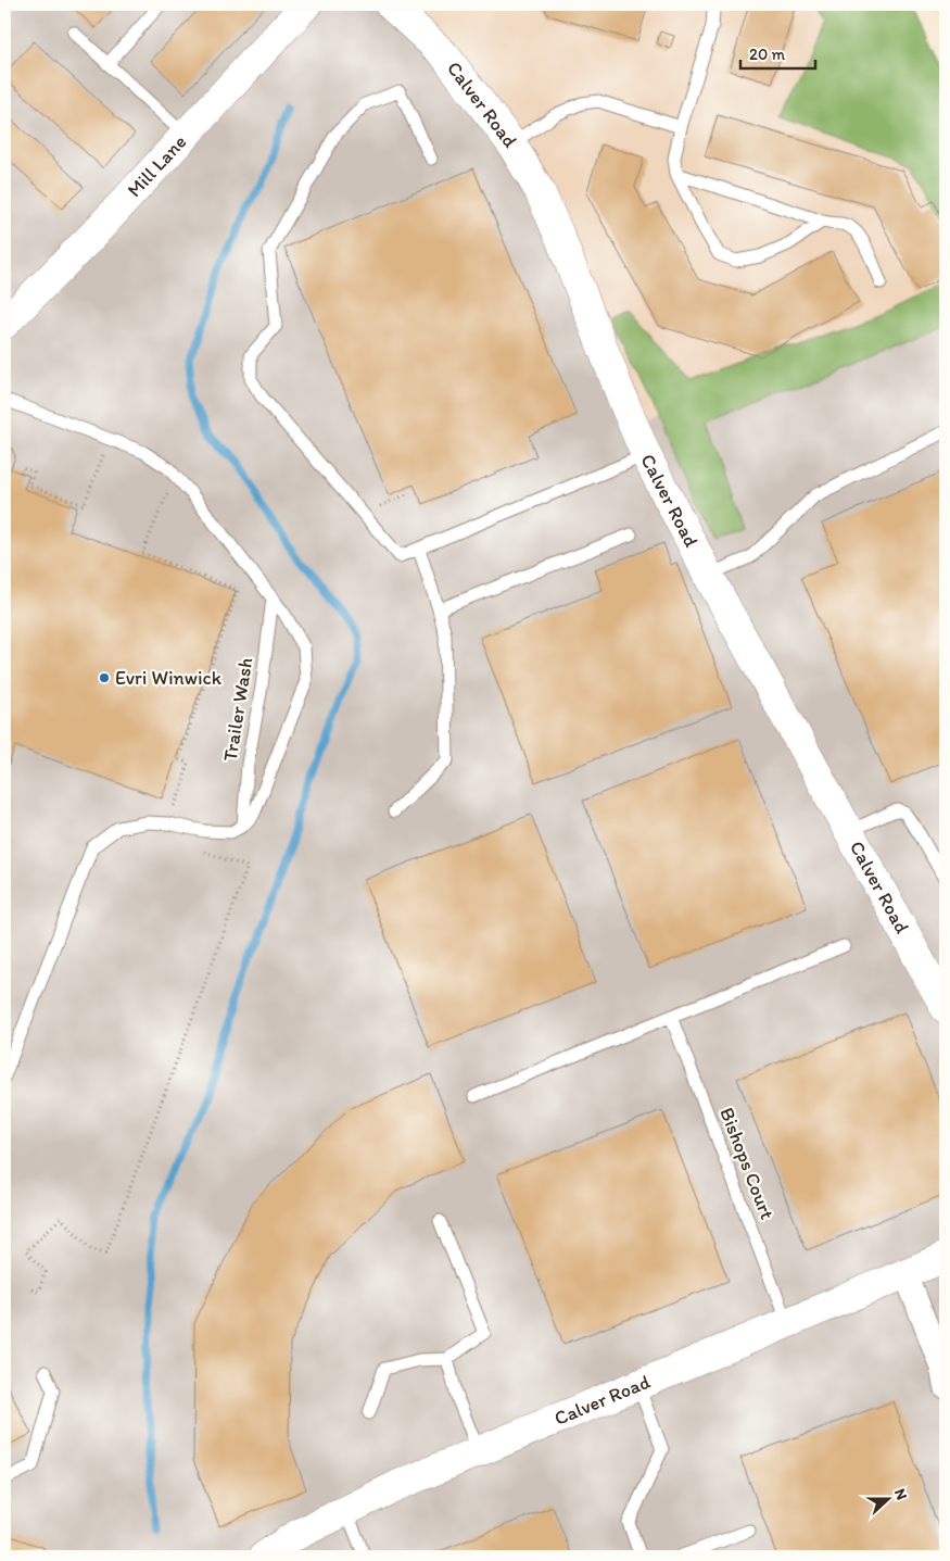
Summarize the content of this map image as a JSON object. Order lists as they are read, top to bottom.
{
  "streets": {
    "street": ["Calver Road", "Mill Lane"],
    "lane": ["Trailer Wash", "Bishops Court"]
  },
  "crossings": [
    ["Calver Road", "Bishops Court"]
  ],
  "places": ["Evri Winwick"],
  "scale_bar": "20 m",
  "north": "right"
}
